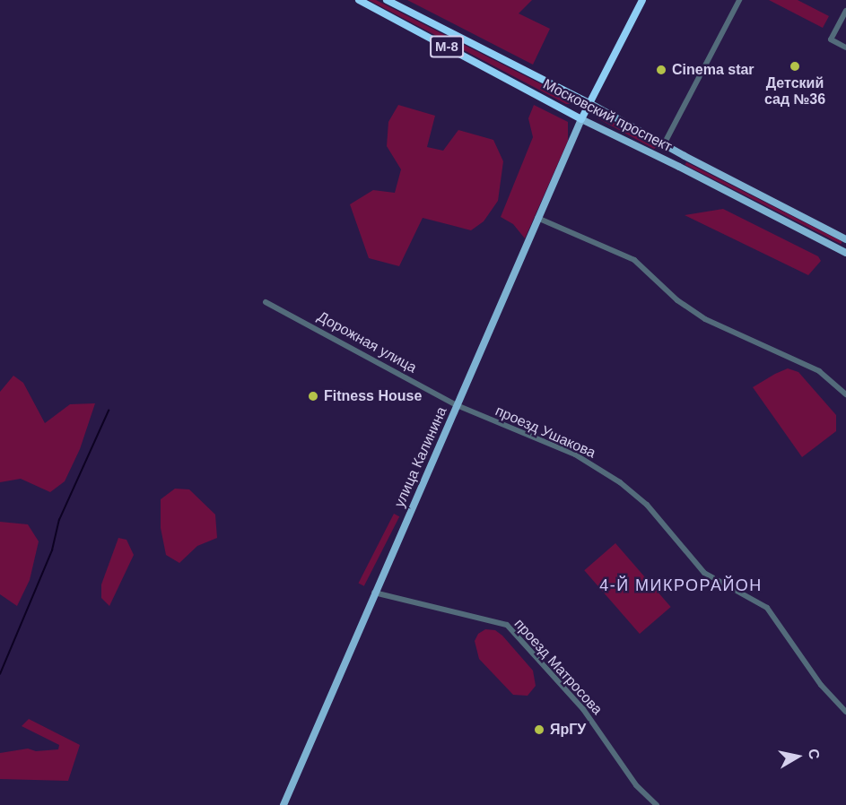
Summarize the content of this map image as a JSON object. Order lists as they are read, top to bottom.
{
  "streets": {
    "highway": ["М-8", "Московский проспект"],
    "main road": ["улица Калинина"],
    "street": ["Дорожная улица", "проезд Ушакова", "проезд Матросова"]
  },
  "crossings": [
    ["Московский проспект", "улица Калинина"],
    ["Дорожная улица", "проезд Ушакова"],
    ["Дорожная улица", "улица Калинина"],
    ["проезд Ушакова", "улица Калинина"],
    ["улица Калинина", "проезд Матросова"]
  ],
  "districts": ["4-Й МИКРОРАЙОН"],
  "places": [
    "Детский сад №36",
    "Cinema star",
    "Fitness House",
    "ЯрГУ"
  ],
  "north": "right"
}
